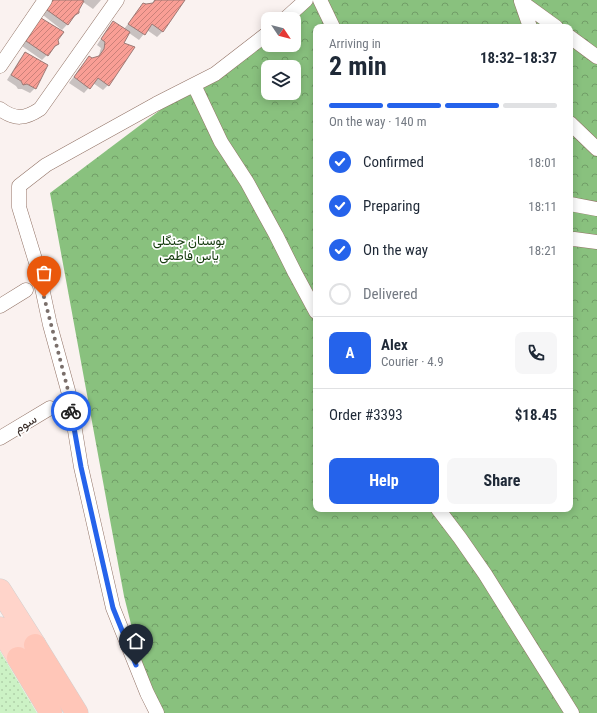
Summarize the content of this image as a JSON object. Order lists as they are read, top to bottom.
{
  "streets": {
    "street": ["سوم"]
  },
  "parks": ["بوستان جنگلی یاس فاطمی"],
  "north": "bottom right",
  "page": {
    "heading": ["2 min", "Arriving in", "18:32–18:37"],
    "panel": [
      "Alex",
      "Courier · 4.9",
      "Order #3393",
      "$18.45"
    ],
    "bar": "On the way · 140 m",
    "list": [
      ["Confirmed", "18:01"],
      ["Preparing", "18:11"],
      ["On the way", "18:21"],
      "Delivered"
    ],
    "round": "A",
    "buttons": ["Help", "Share"]
  }
}
